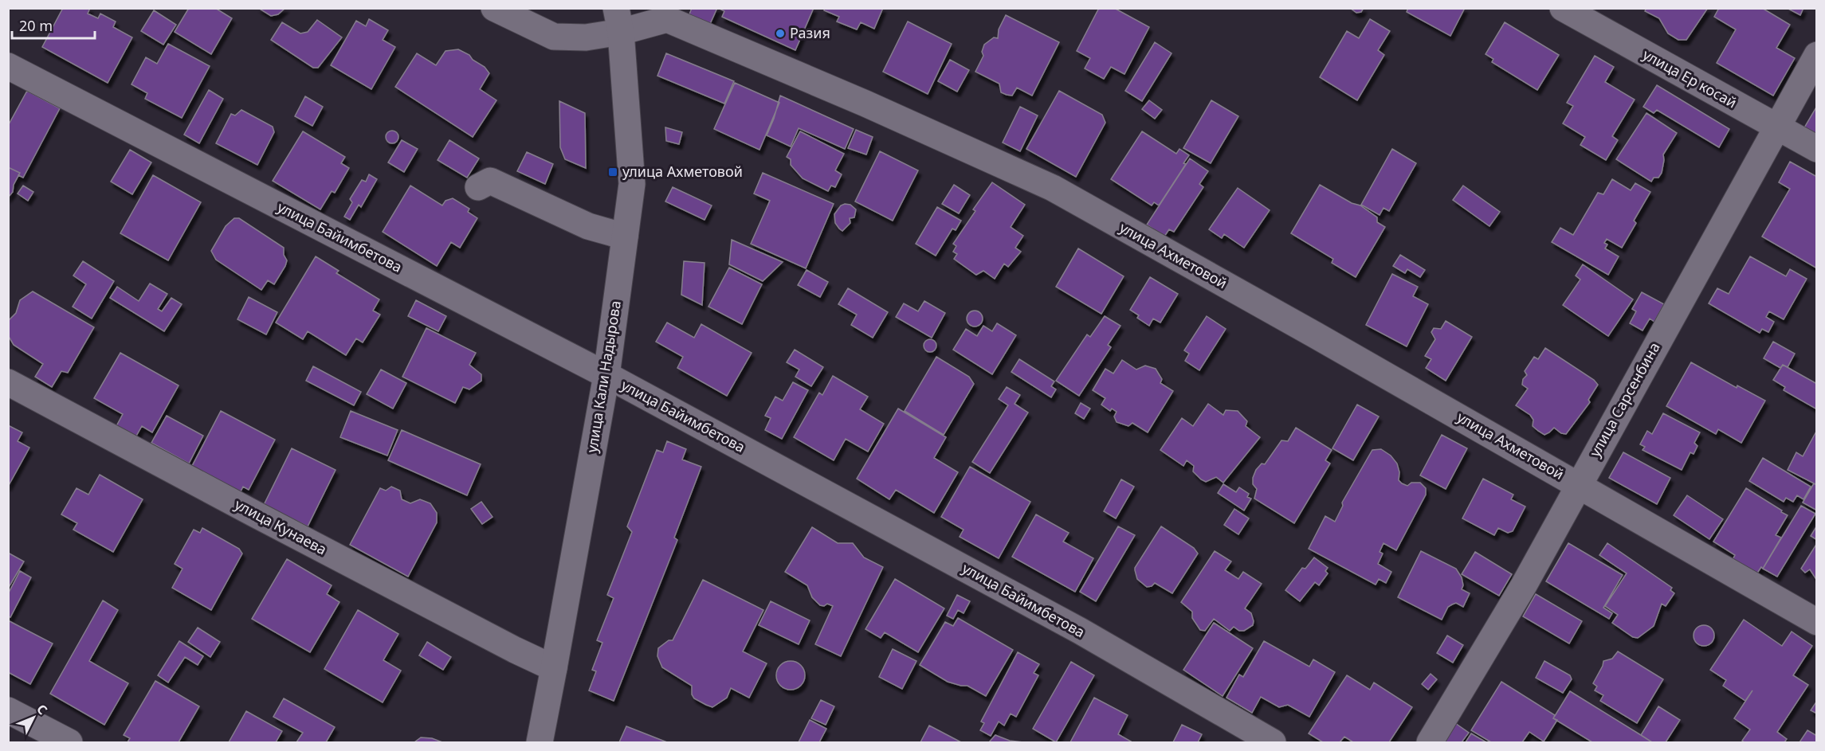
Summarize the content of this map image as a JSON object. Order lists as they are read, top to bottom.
{
  "streets": {
    "street": [
      "улица Ер косай",
      "улица Байимбетова",
      "улица Ахметовой",
      "улица Кали Надырова",
      "улица Сарсенбина",
      "улица Кунаева"
    ]
  },
  "crossings": [
    ["улица Ер косай", "улица Сарсенбина"],
    ["улица Байимбетова", "улица Кали Надырова"],
    ["улица Ахметовой", "улица Кали Надырова"],
    ["улица Ахметовой", "улица Сарсенбина"],
    ["улица Кали Надырова", "улица Кунаева"]
  ],
  "places": {
    "other": ["Разия"],
    "transit": ["улица Ахметовой"]
  },
  "scale_bar": "20 m",
  "north": "top right"
}
